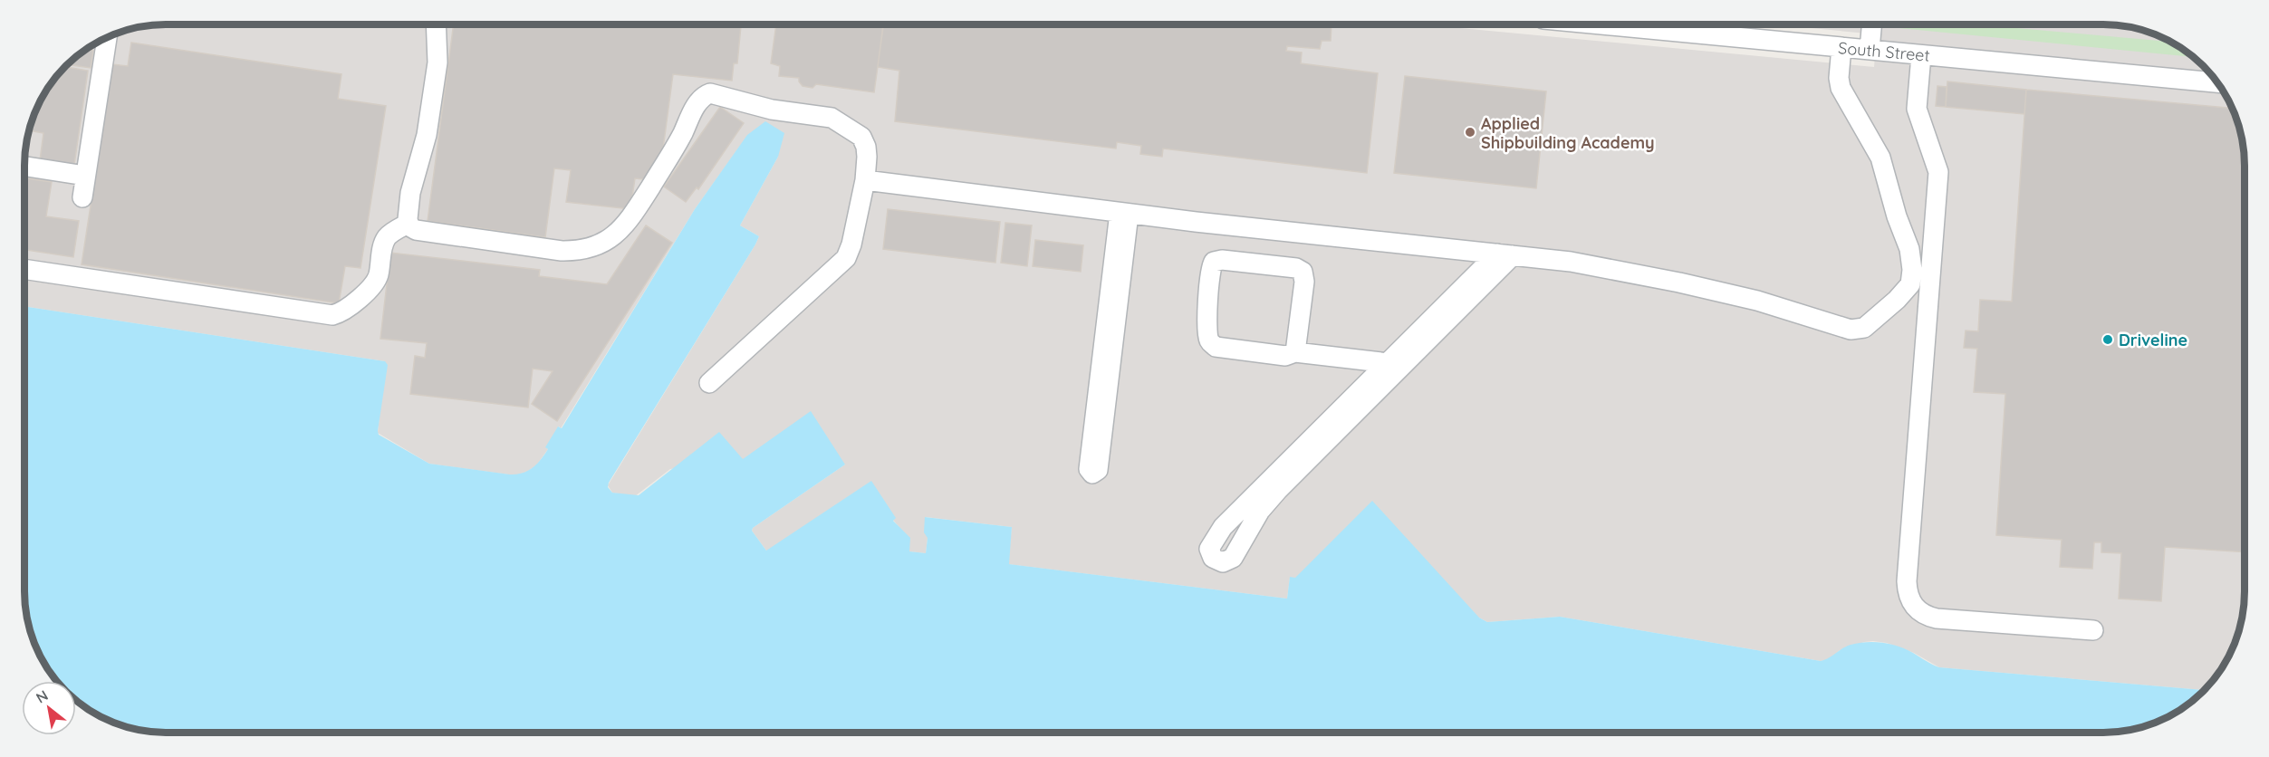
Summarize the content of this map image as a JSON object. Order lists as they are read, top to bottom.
{
  "streets": {
    "street": ["South Street"]
  },
  "places": ["Applied Shipbuilding Academy", "Driveline"],
  "north": "top left"
}
